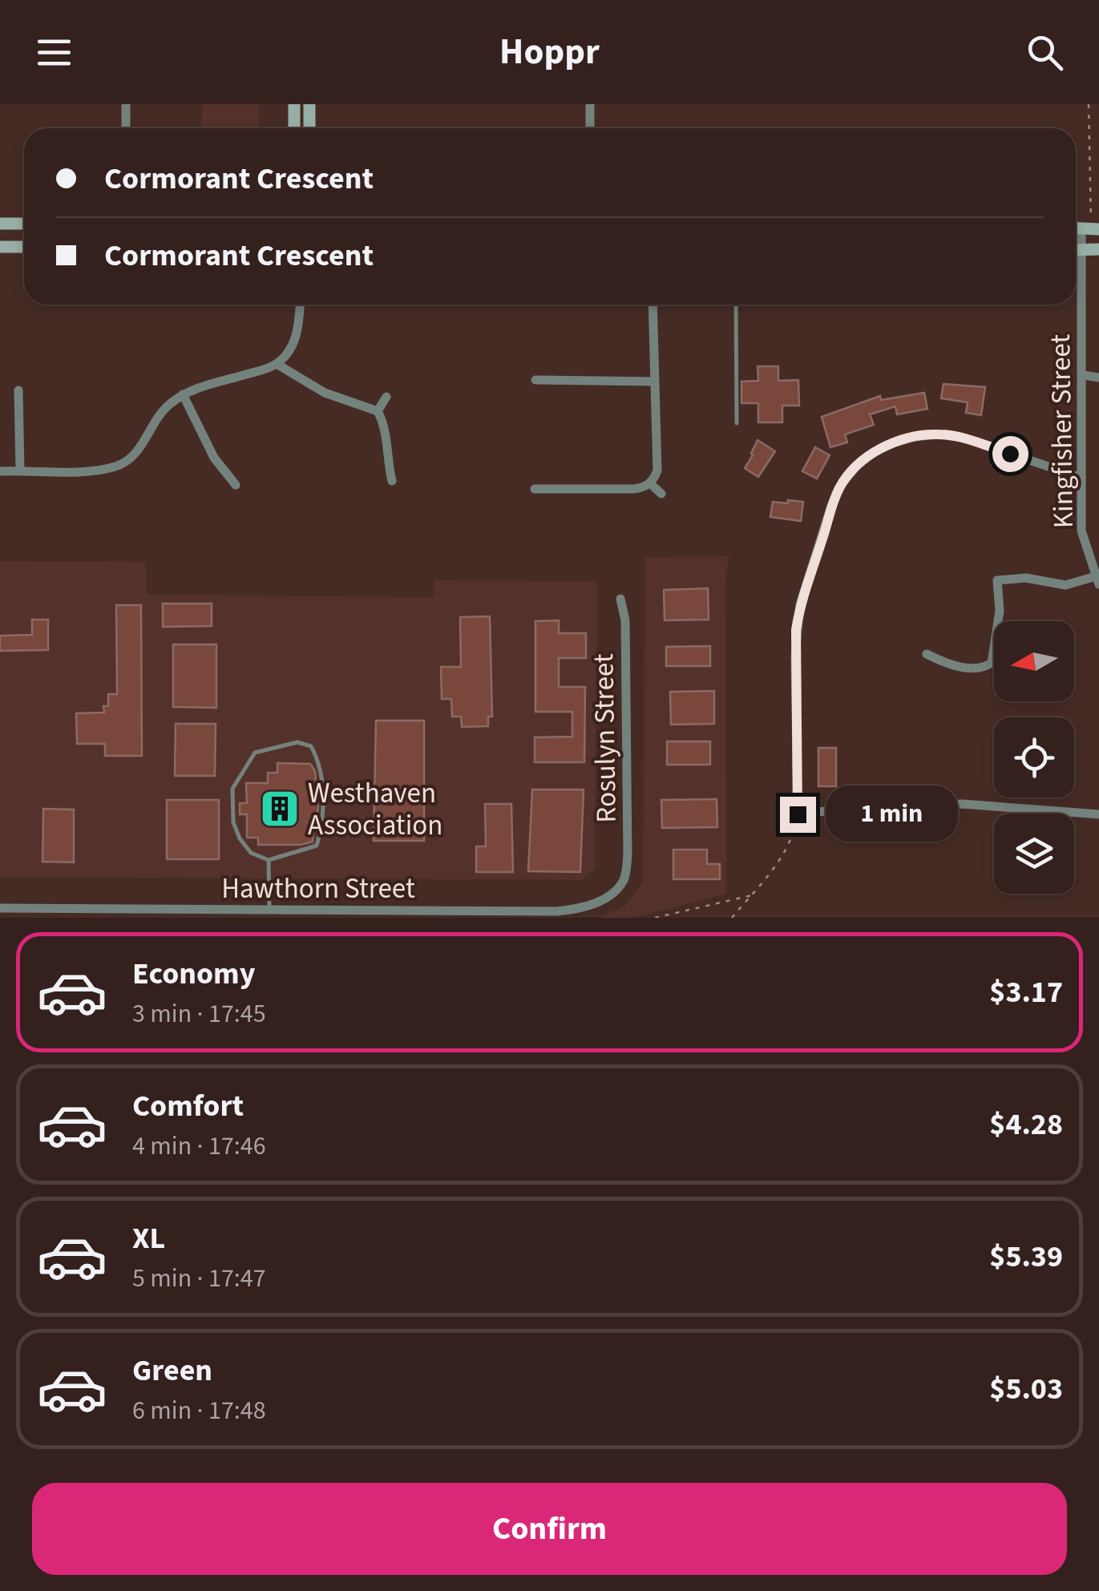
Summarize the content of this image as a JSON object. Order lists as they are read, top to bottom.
{
  "streets": {
    "street": ["Kingfisher Street", "Rosulyn Street", "Hawthorn Street"]
  },
  "crossings": [
    ["Rosulyn Street", "Hawthorn Street"]
  ],
  "places": {
    "building": ["Westhaven Association"]
  },
  "north": "left",
  "page": {
    "header": "Hoppr",
    "banner": ["Cormorant Crescent", "Cormorant Crescent"],
    "bubble": "1 min",
    "list": [
      {
        "name": "Economy",
        "note": "3 min · 17:45",
        "value": "$3.17"
      },
      {
        "name": "Comfort",
        "note": "4 min · 17:46",
        "value": "$4.28"
      },
      {
        "name": "XL",
        "note": "5 min · 17:47",
        "value": "$5.39"
      },
      {
        "name": "Green",
        "note": "6 min · 17:48",
        "value": "$5.03"
      }
    ],
    "buttons": "Confirm"
  }
}
